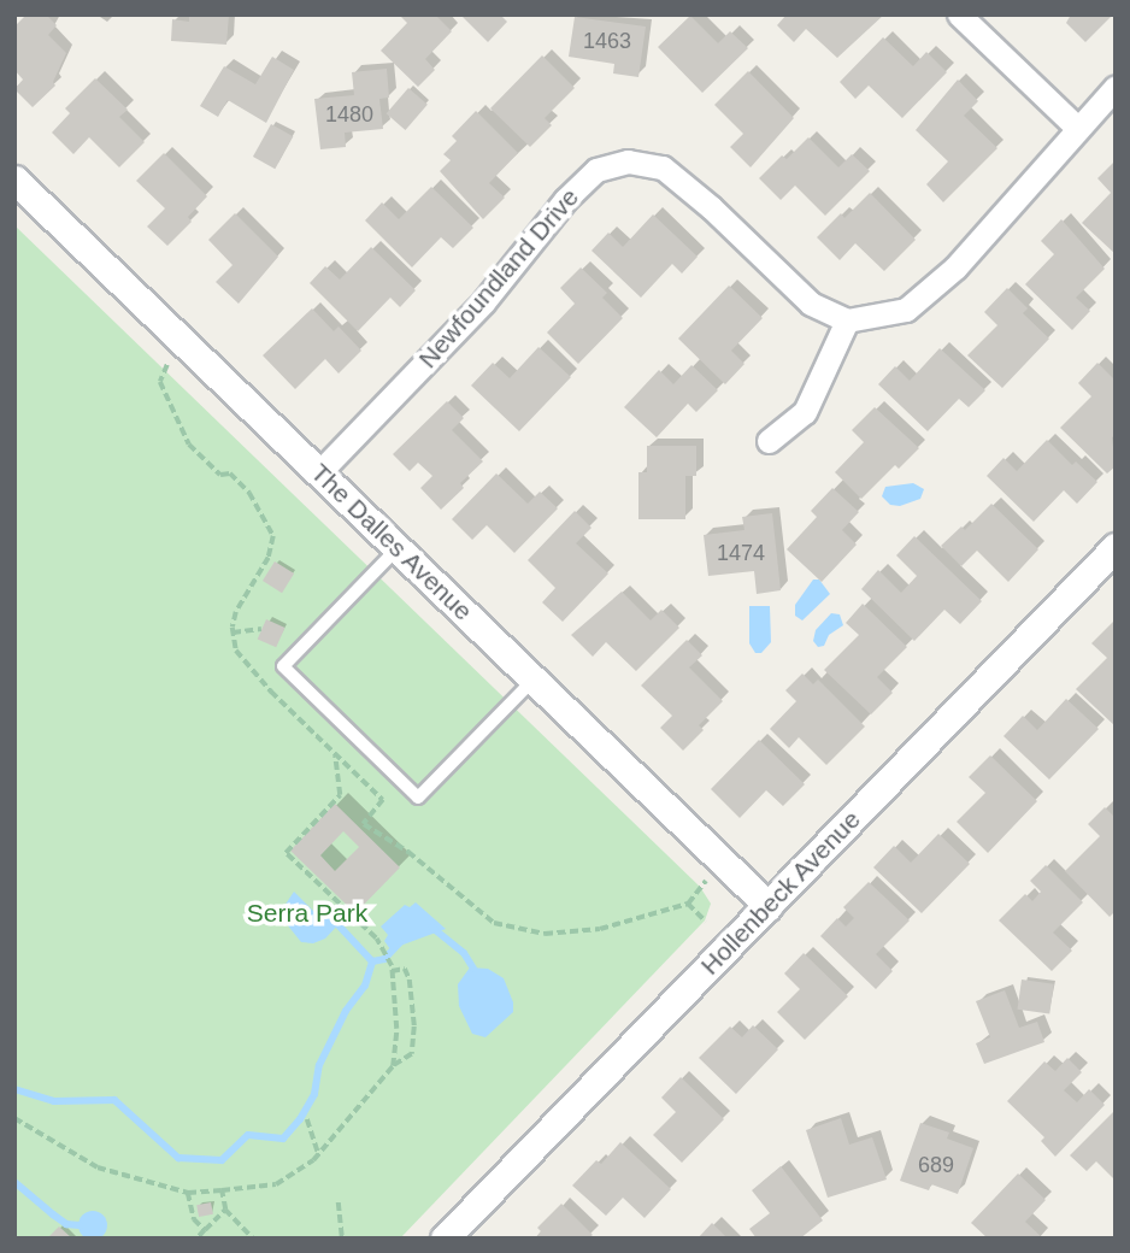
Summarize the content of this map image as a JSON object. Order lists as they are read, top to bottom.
{
  "streets": {
    "street": ["Newfoundland Drive", "The Dalles Avenue", "Hollenbeck Avenue"]
  },
  "crossings": [
    ["Newfoundland Drive", "The Dalles Avenue"],
    ["The Dalles Avenue", "Hollenbeck Avenue"]
  ],
  "parks": ["Serra Park"],
  "house_numbers": [
    "1463",
    "1480",
    "1474",
    "689"
  ]
}
